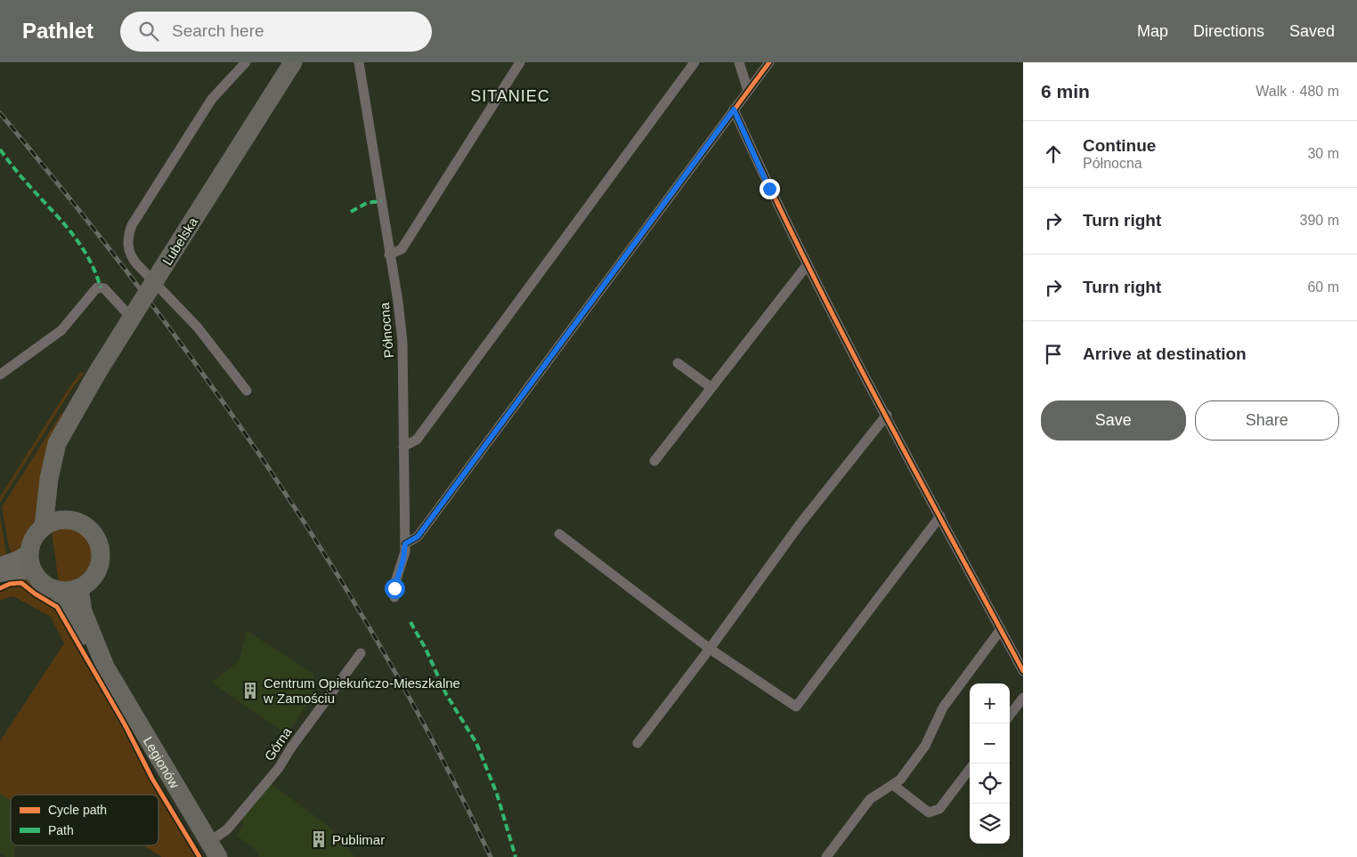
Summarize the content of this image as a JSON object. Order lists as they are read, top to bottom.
{
  "streets": {
    "highway": ["Lubelska", "Legionów"],
    "street": ["Północna", "Górna"]
  },
  "crossings": [
    ["Lubelska", "Legionów"],
    ["Górna", "Legionów"]
  ],
  "districts": ["SITANIEC"],
  "places": {
    "building": ["Centrum Opiekuńczo-Mieszkalne w Zamościu", "Publimar"]
  },
  "legend": ["Cycle path", "Path"],
  "page": {
    "header": "Pathlet",
    "search": "Search here",
    "nav": ["Map", "Directions", "Saved"],
    "heading": ["6 min", "Walk · 480 m"],
    "list": [
      ["Continue", "Północna", "30 m"],
      ["Turn right", "390 m"],
      ["Turn right", "60 m"],
      "Arrive at destination"
    ],
    "buttons": ["Save", "Share"],
    "map_buttons": ["+", "−"]
  }
}
